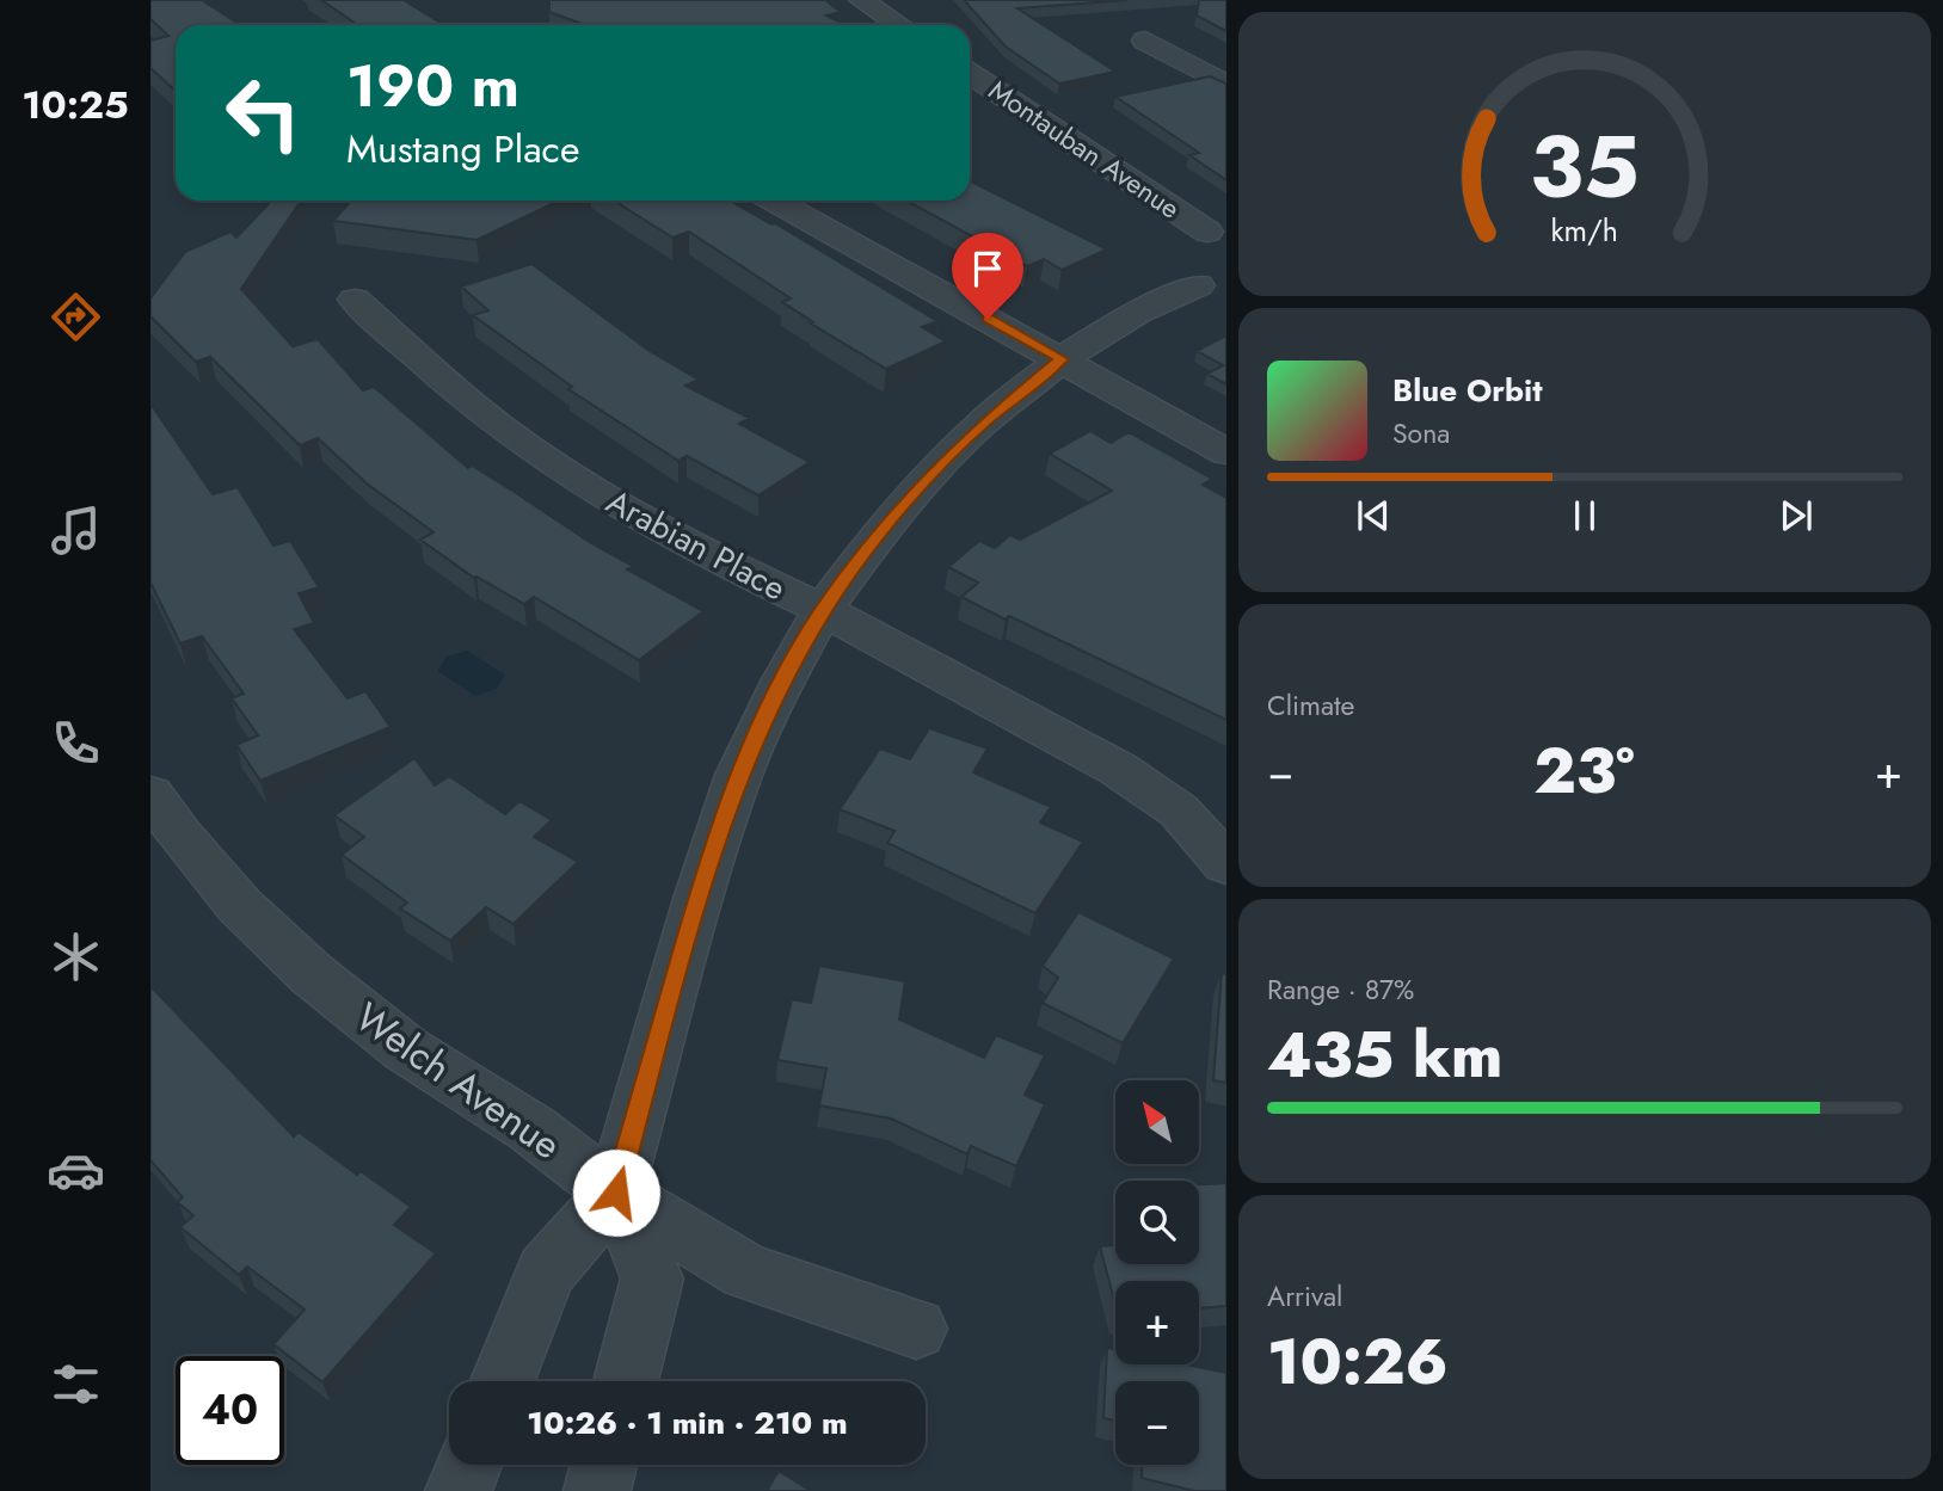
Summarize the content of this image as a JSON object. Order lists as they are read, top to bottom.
{
  "streets": {
    "street": ["Montauban Avenue", "Arabian Place", "Welch Avenue"]
  },
  "north": "top left",
  "page": {
    "tabs": "10:25",
    "turn": ["190 m", "Mustang Place"],
    "song": ["Blue Orbit", "Sona"],
    "tile": [
      "Climate",
      ["Range · 87%", "435 km"],
      ["Arrival", "10:26"]
    ],
    "heat": ["−", "23°", "+"],
    "map_buttons": ["+", "−"],
    "limit": "40",
    "trip": "10:26 · 1 min · 210 m",
    "gauge": ["35", "km/h"]
  }
}
